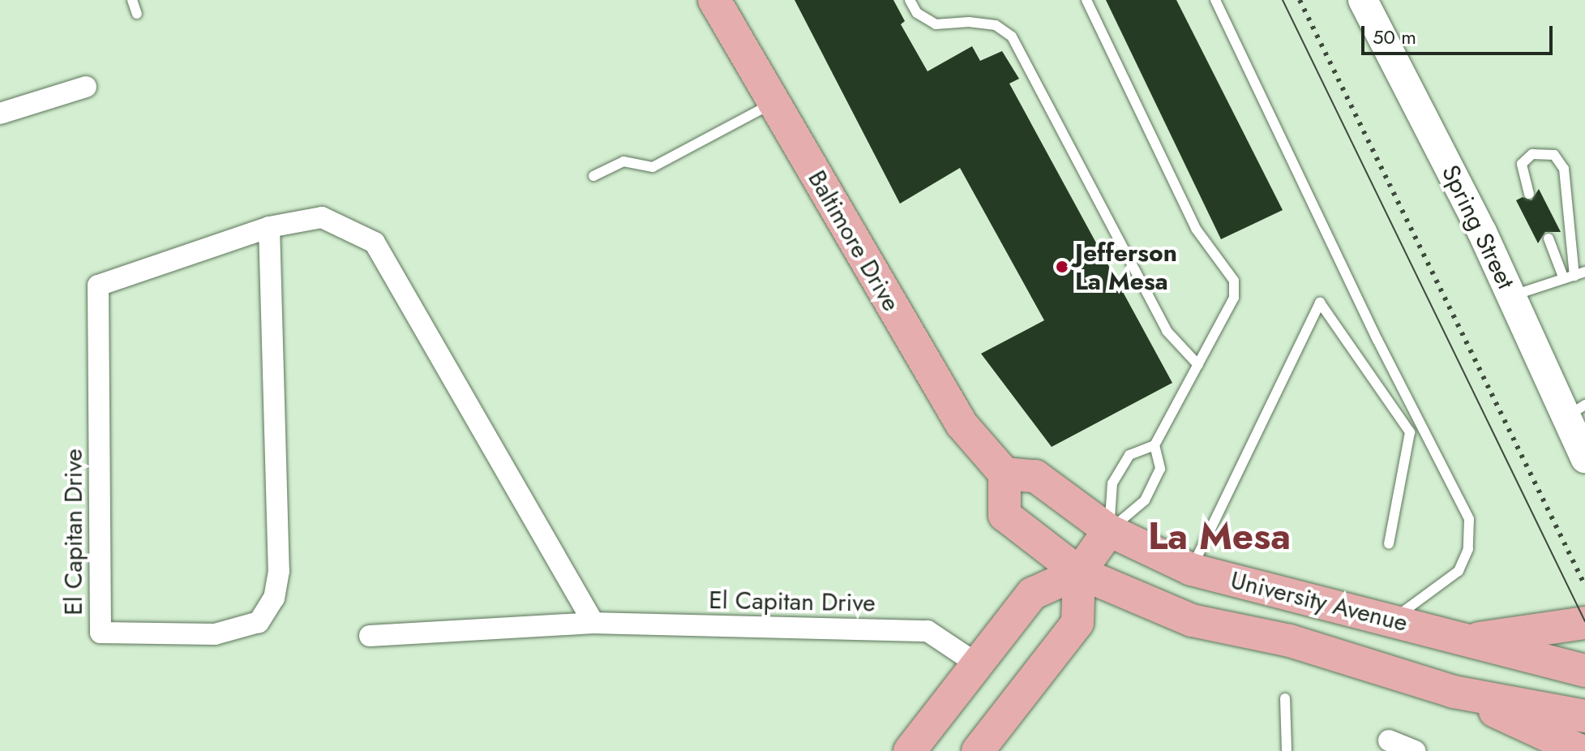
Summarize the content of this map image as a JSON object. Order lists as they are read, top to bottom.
{
  "streets": {
    "main road": ["Spring Street", "Baltimore Drive", "University Avenue"],
    "street": ["El Capitan Drive"]
  },
  "districts": ["La Mesa"],
  "places": ["Jefferson La Mesa"],
  "scale_bar": "50 m"
}
